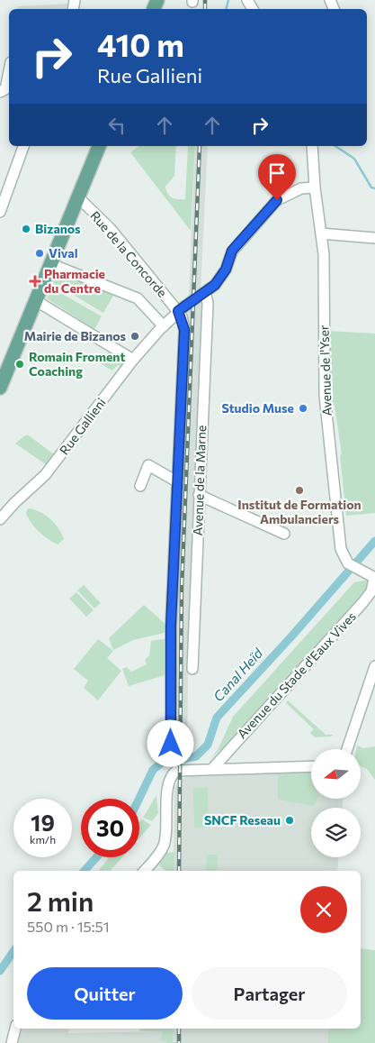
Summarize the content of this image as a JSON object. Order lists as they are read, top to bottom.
{
  "streets": {
    "street": [
      "Rue de la Concorde",
      "Avenue de l'Yser",
      "Rue Gallieni",
      "Avenue de la Marne",
      "Avenue du Stade d'Eaux Vives"
    ]
  },
  "crossings": [
    ["Rue de la Concorde", "Rue Gallieni"],
    ["Avenue de l'Yser", "Rue Gallieni"],
    ["Avenue de l'Yser", "Avenue du Stade d'Eaux Vives"],
    ["Rue Gallieni", "Avenue de la Marne"]
  ],
  "water": ["Canal Heïd"],
  "places": {
    "other": [
      "Bizanos",
      "Vival",
      "Mairie de Bizanos",
      "Romain Froment Coaching",
      "Studio Muse",
      "Institut de Formation Ambulanciers",
      "SNCF Reseau"
    ],
    "health": ["Pharmacie du Centre"]
  },
  "north": "left",
  "page": {
    "turn": ["410 m", "Rue Gallieni"],
    "speed": "19 km/h",
    "limit": "30",
    "heading": ["2 min", "550 m · 15:51"],
    "buttons": ["Quitter", "Partager"]
  }
}
